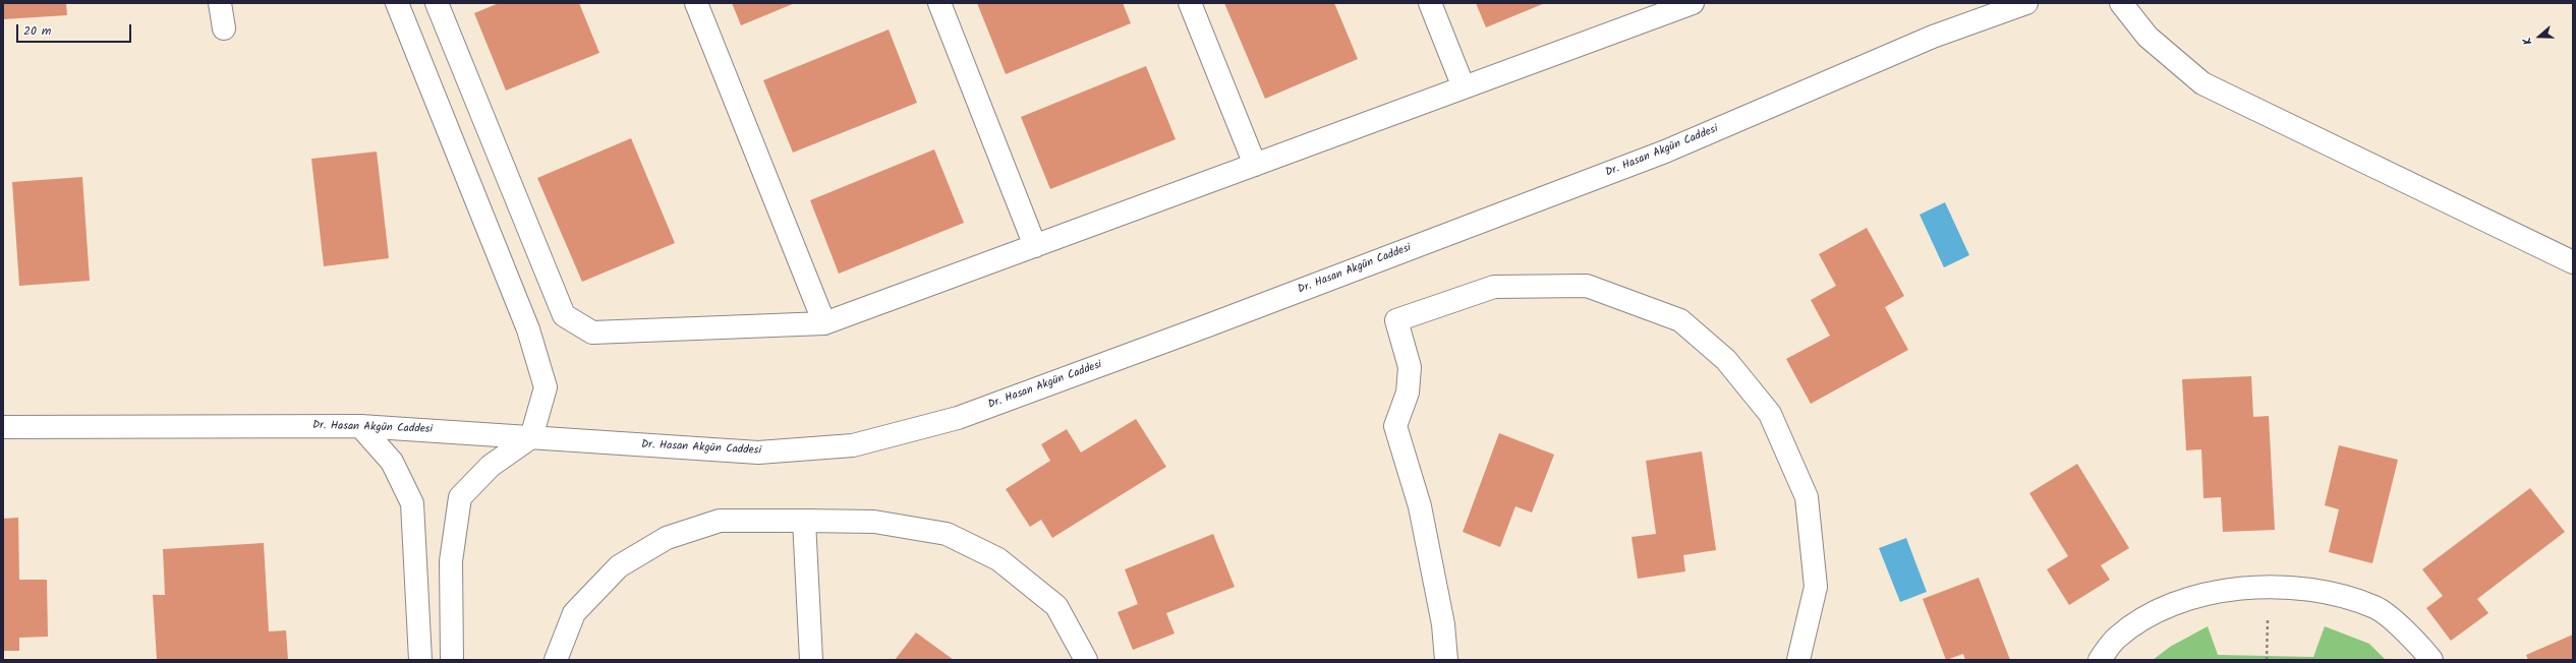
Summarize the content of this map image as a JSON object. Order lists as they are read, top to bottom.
{
  "streets": {
    "street": ["Dr. Hasan Akgün Caddesi"]
  },
  "scale_bar": "20 m",
  "north": "left"
}
